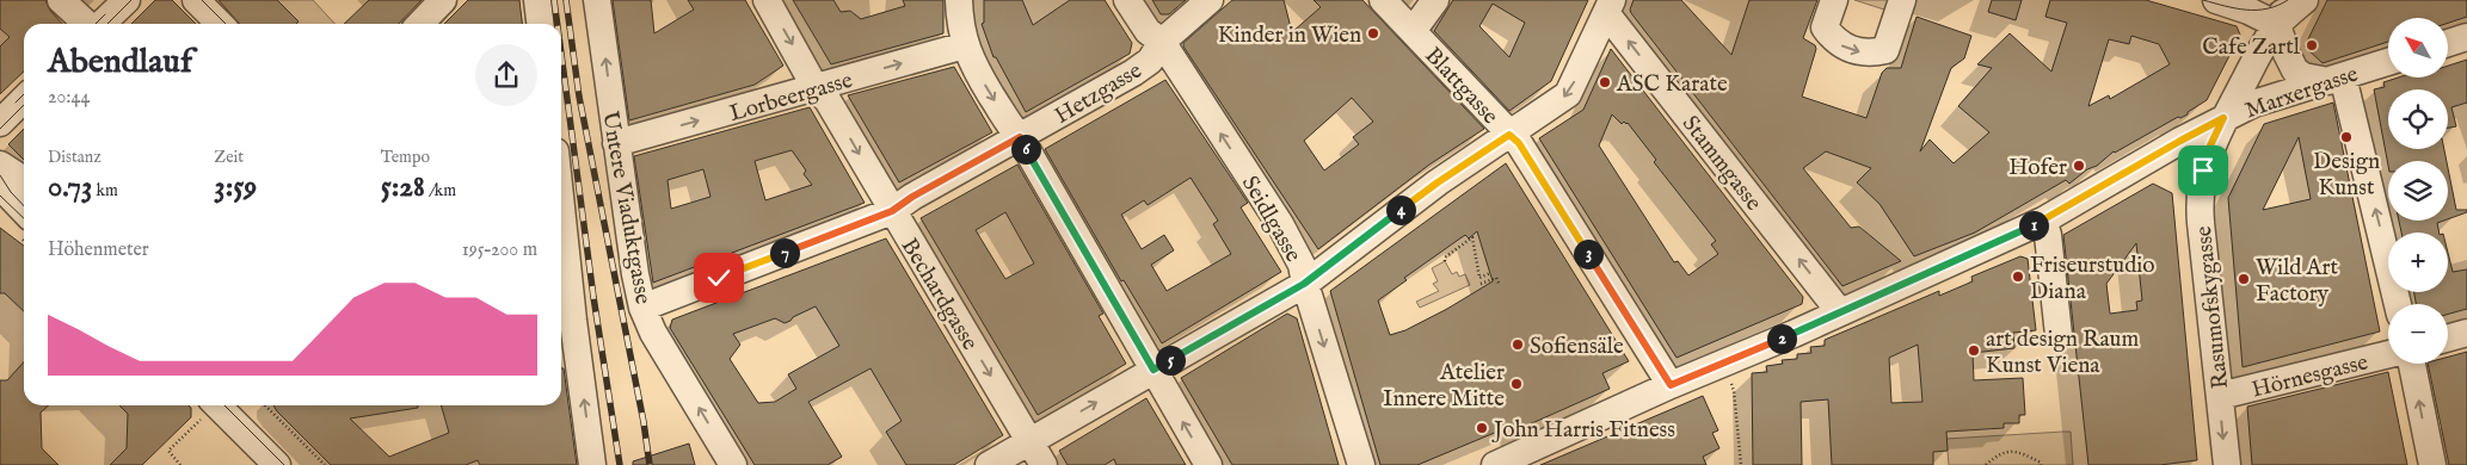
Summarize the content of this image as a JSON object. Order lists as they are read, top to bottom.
{
  "streets": {
    "street": [
      "Blattgasse",
      "Marxergasse",
      "Hetzgasse",
      "Lorbeergasse",
      "Stammgasse",
      "Untere Viaduktgasse",
      "Seidlgasse",
      "Bechardgasse",
      "Rasumofskygasse",
      "Hörnesgasse"
    ]
  },
  "crossings": [
    ["Blattgasse", "Marxergasse"],
    ["Marxergasse", "Stammgasse"],
    ["Marxergasse", "Rasumofskygasse"],
    ["Hetzgasse", "Untere Viaduktgasse"],
    ["Hetzgasse", "Seidlgasse"],
    ["Hetzgasse", "Bechardgasse"],
    ["Lorbeergasse", "Untere Viaduktgasse"],
    ["Lorbeergasse", "Bechardgasse"],
    ["Rasumofskygasse", "Hörnesgasse"]
  ],
  "one_way": ["Lorbeergasse", "Stammgasse"],
  "places": [
    "Kinder in Wien",
    "Cafe Zartl",
    "ASC Karate",
    "Design Kunst",
    "Hofer",
    "Friseurstudio Diana",
    "Wild Art Factory",
    "Sofiensäle",
    "art design Raum Kunst Viena",
    "Atelier Innere Mitte",
    "John Harris Fitness"
  ],
  "north": "top left",
  "page": {
    "map_buttons": ["+", "−"],
    "heading": ["Abendlauf", "20:44"],
    "stats": [
      ["Distanz", "0.73 km"],
      ["Zeit", "3:59"],
      ["Tempo", "5:28 /km"]
    ],
    "pins": [
      "6",
      "4",
      "1",
      "7",
      "3",
      "2",
      "5"
    ],
    "chart": ["Höhenmeter", "195–200 m"]
  }
}
